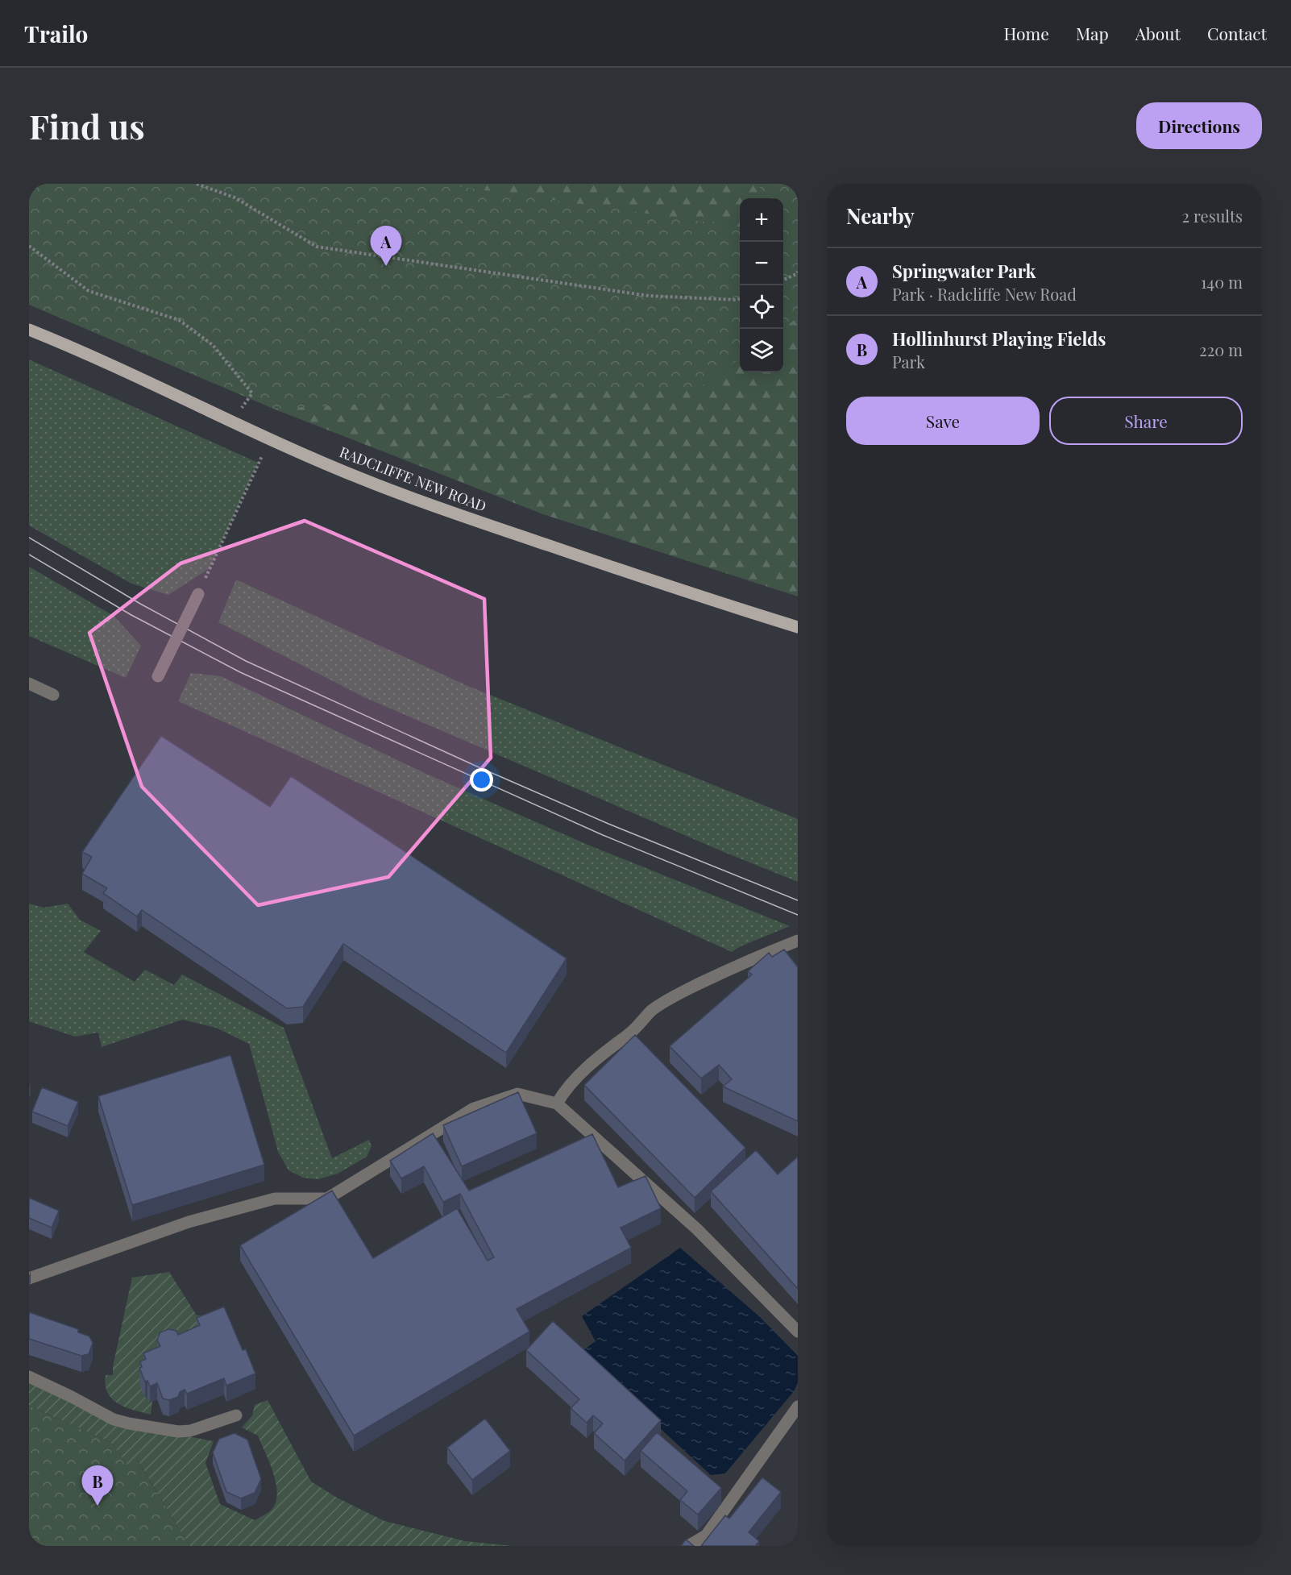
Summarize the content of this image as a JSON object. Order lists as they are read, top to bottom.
{
  "streets": {
    "main road": ["RADCLIFFE NEW ROAD"]
  },
  "page": {
    "header": "Trailo",
    "nav": [
      "Home",
      "Map",
      "About",
      "Contact"
    ],
    "buttons": [
      "Directions",
      ["Save", "Share"]
    ],
    "title": "Find us",
    "heading": ["Nearby", "2 results"],
    "map_buttons": ["+", "−"],
    "pins": ["A", "B"],
    "list": [
      {
        "mark": "A",
        "name": "Springwater Park",
        "note": "Park · Radcliffe New Road",
        "value": "140 m"
      },
      {
        "mark": "B",
        "name": "Hollinhurst Playing Fields",
        "note": "Park",
        "value": "220 m"
      }
    ]
  }
}
